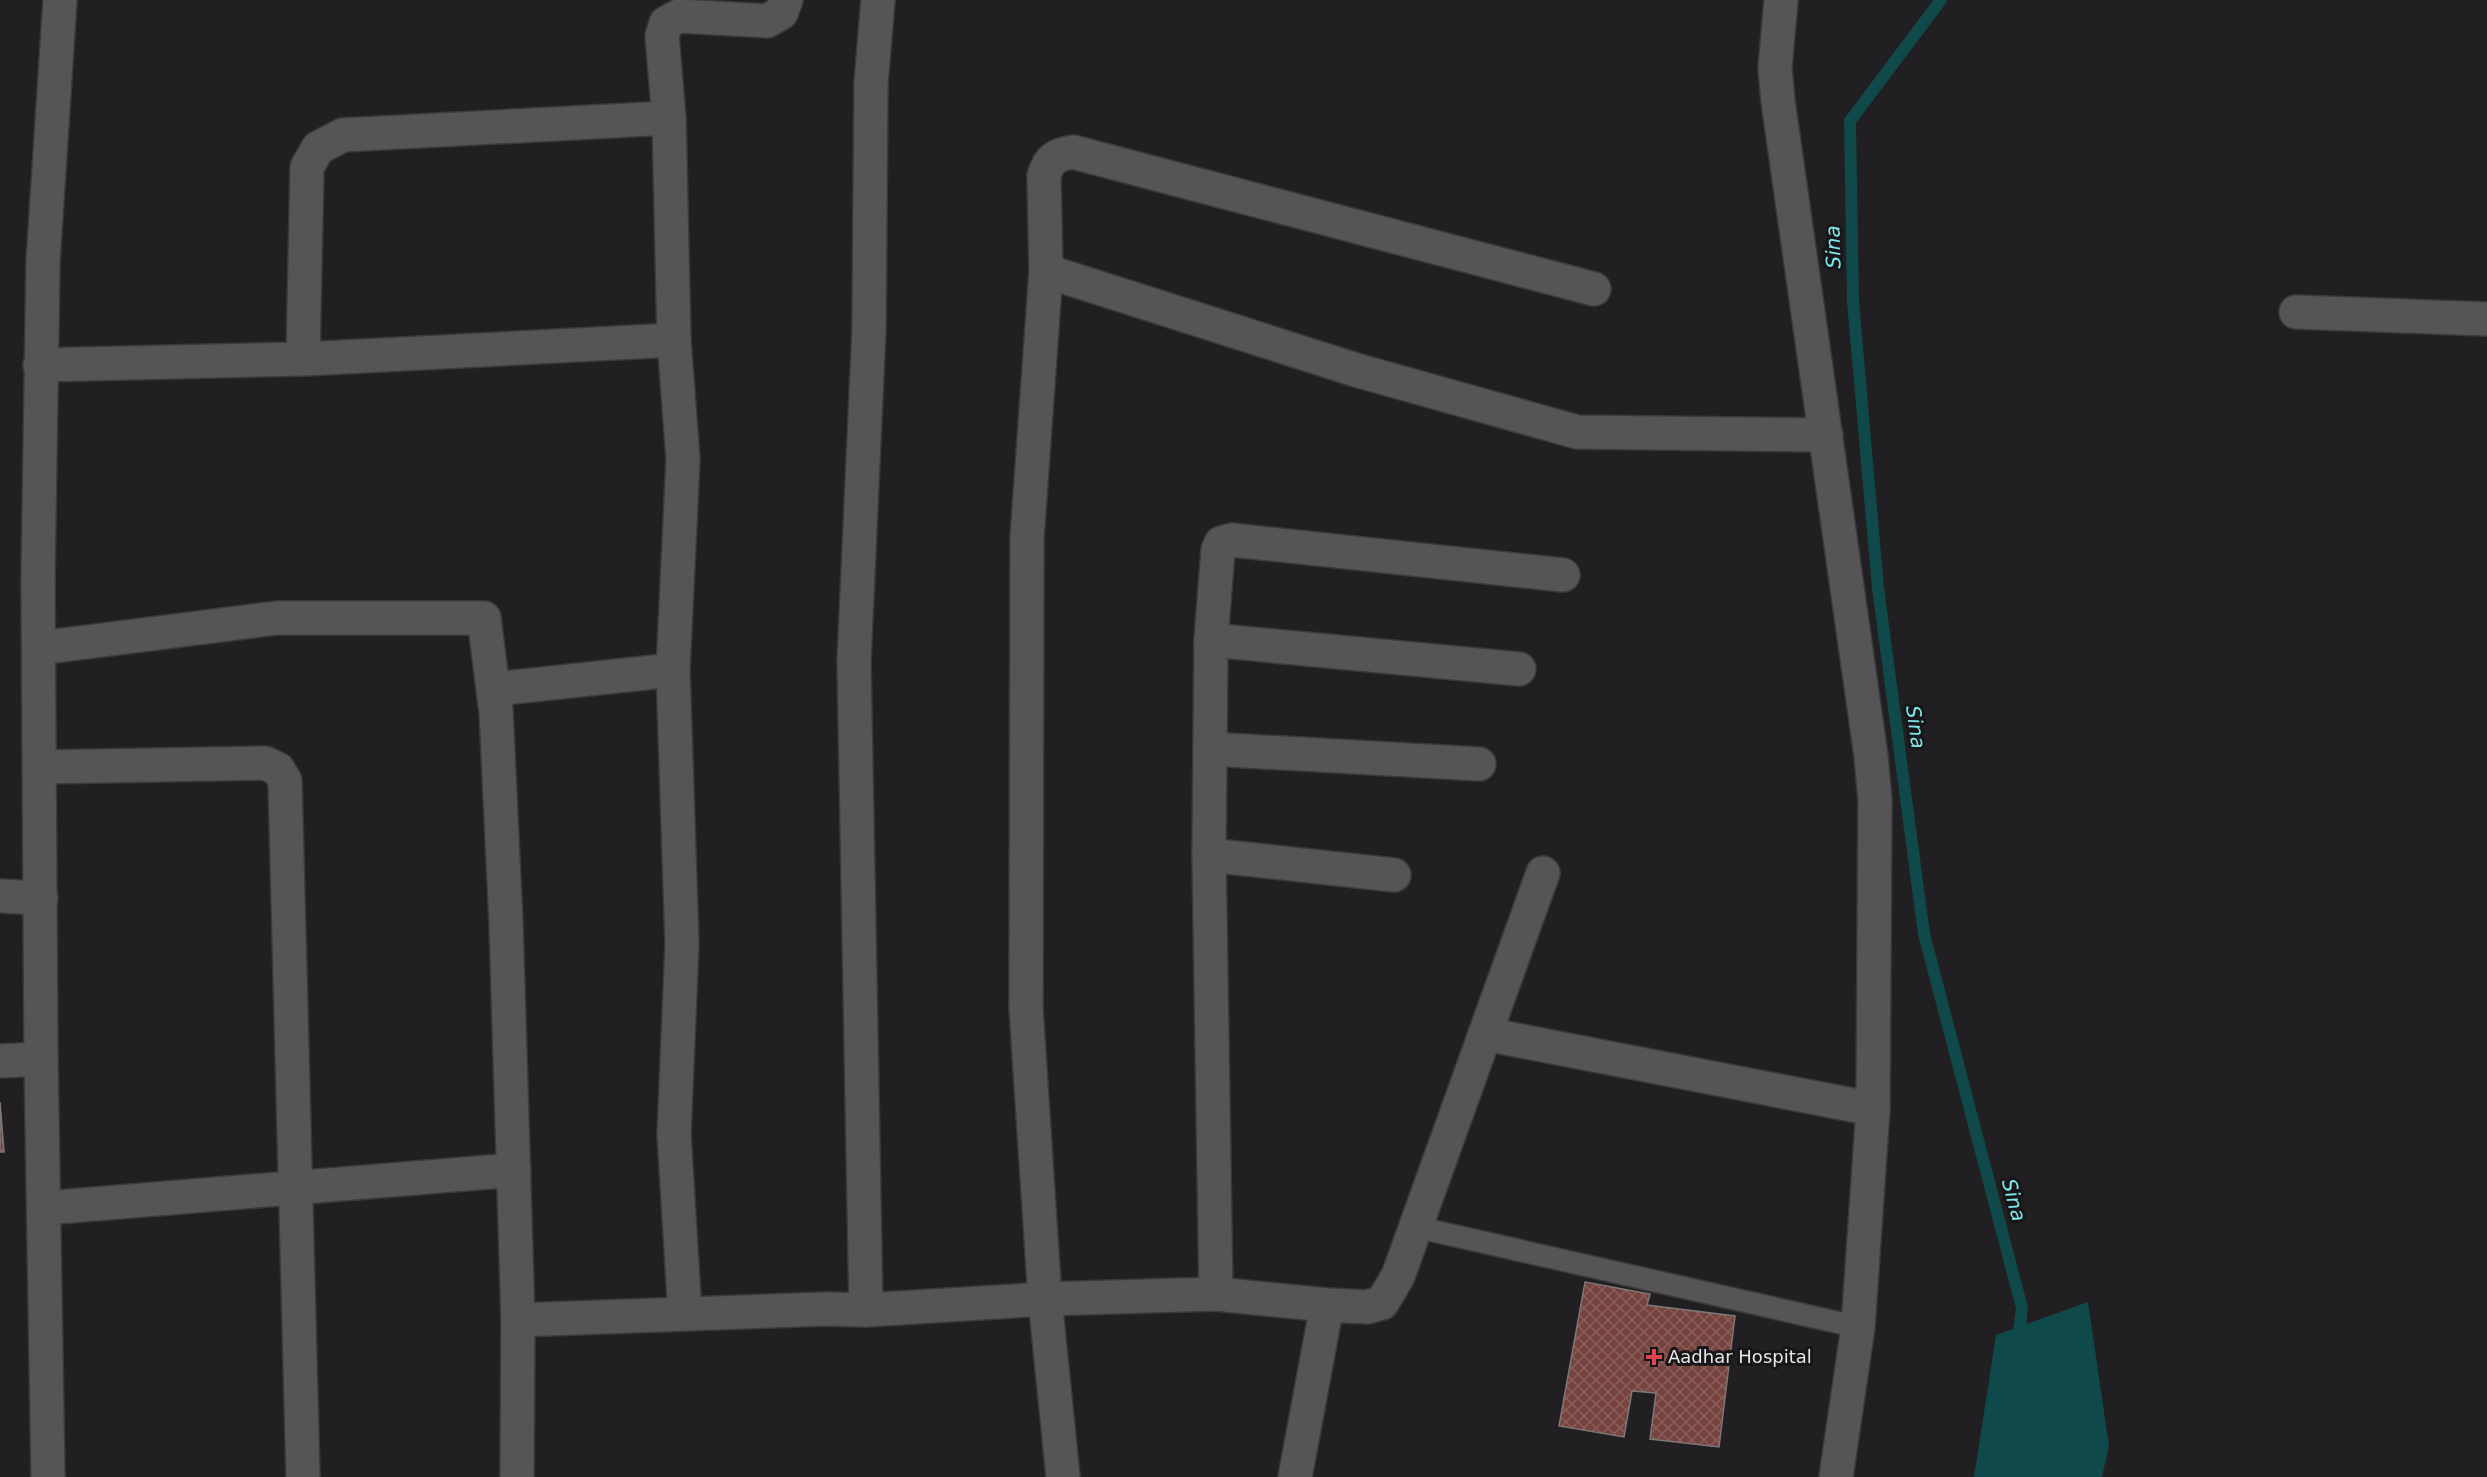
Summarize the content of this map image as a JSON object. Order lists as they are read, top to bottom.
{
  "water": ["Sina"],
  "places": {
    "health": ["Aadhar Hospital"]
  }
}
